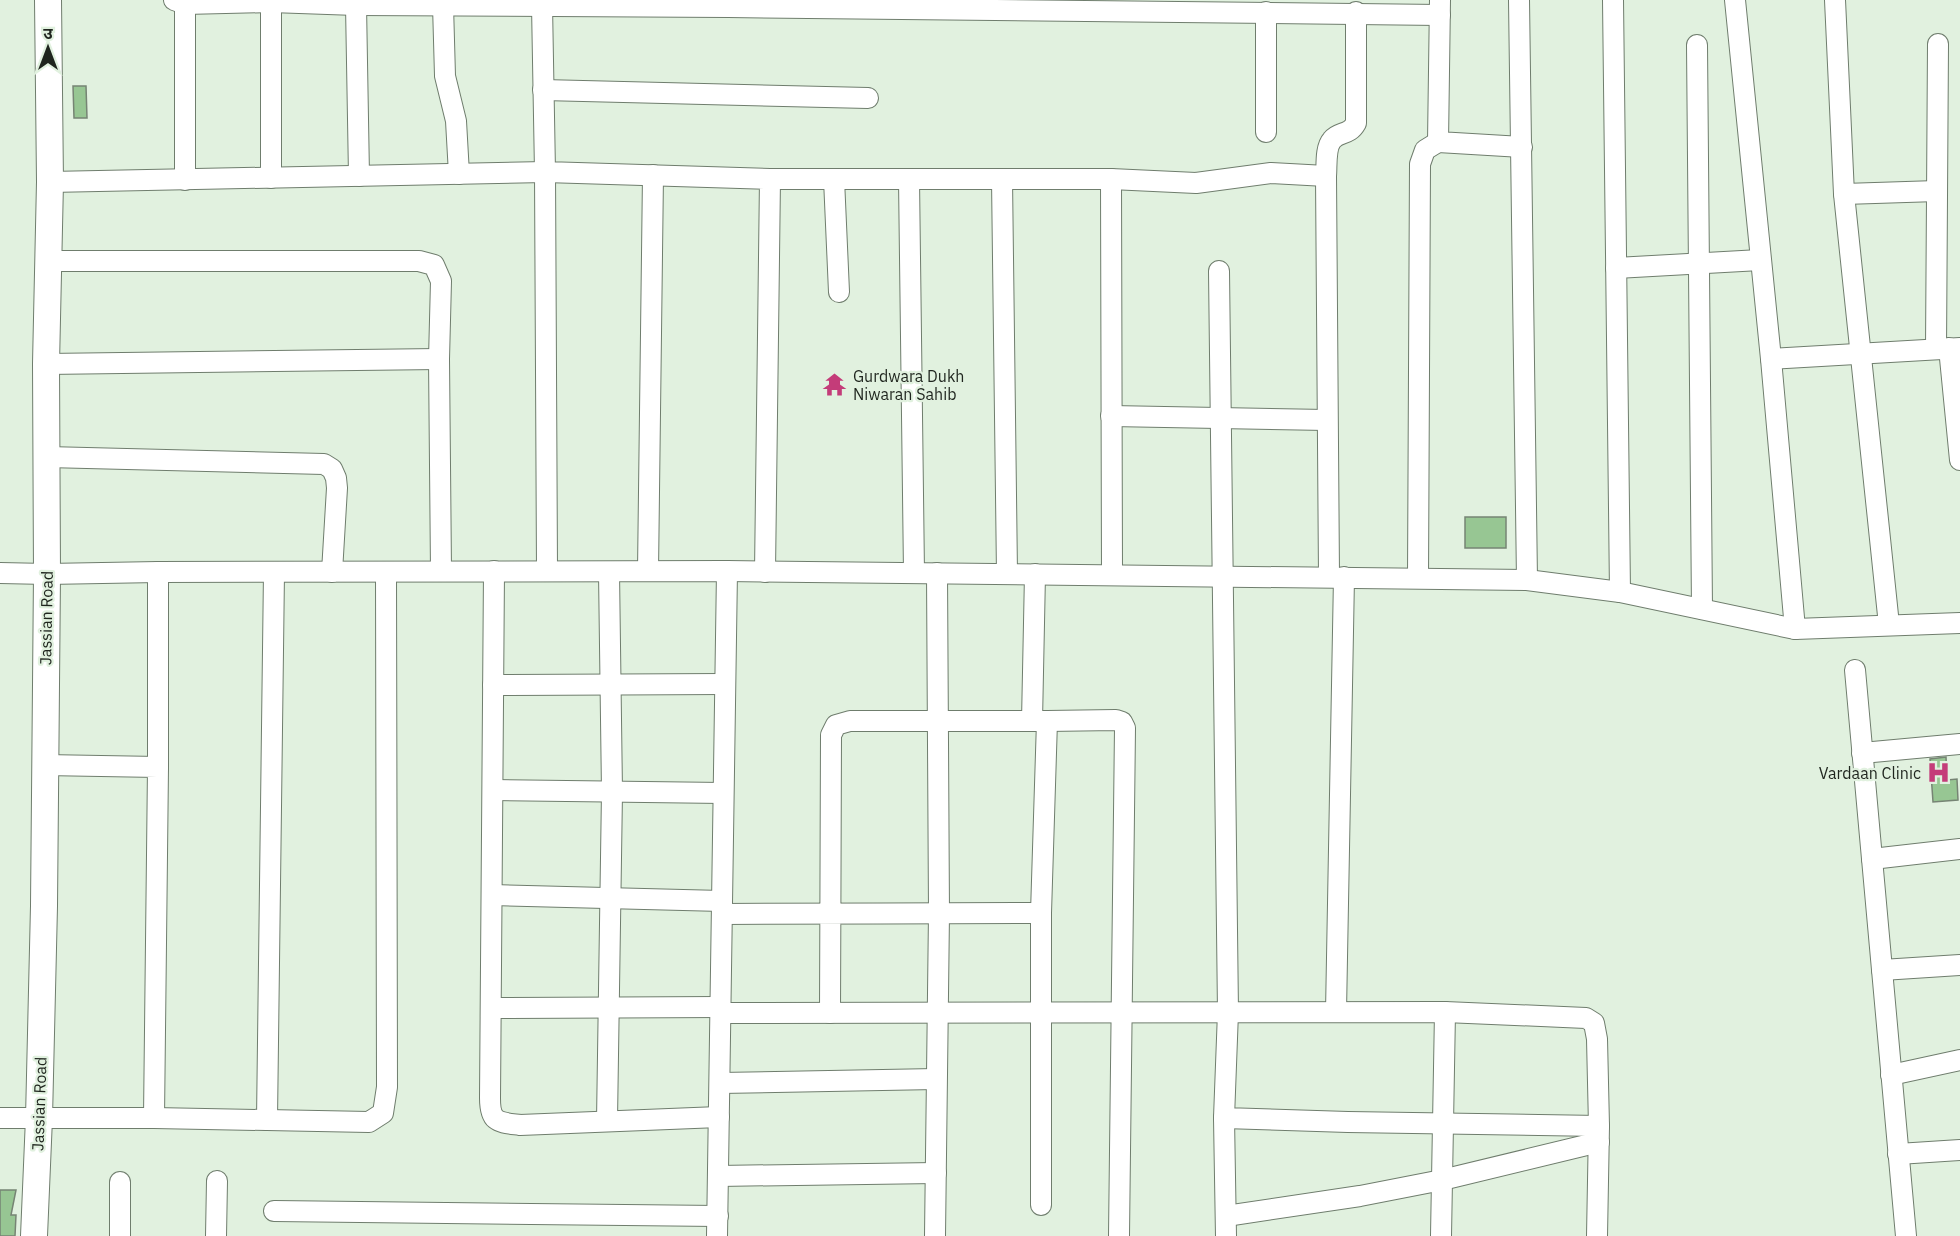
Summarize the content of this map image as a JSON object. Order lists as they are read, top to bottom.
{
  "streets": {
    "street": ["Jassian Road"]
  },
  "places": {
    "temple": ["Gurdwara Dukh Niwaran Sahib"],
    "hospital": ["Vardaan Clinic"]
  },
  "north": "top"
}
